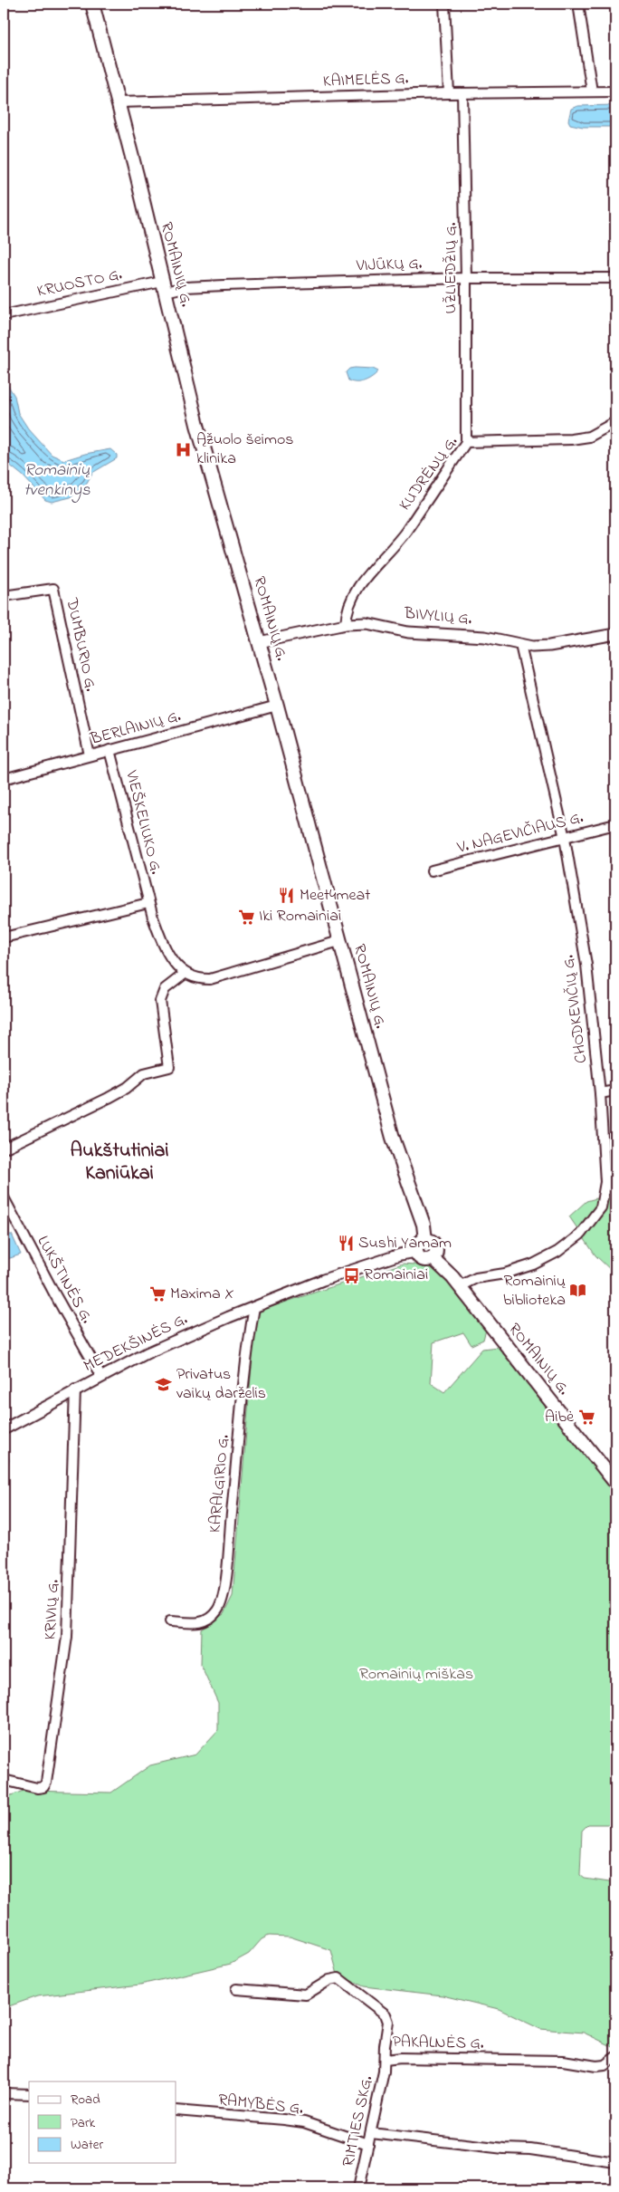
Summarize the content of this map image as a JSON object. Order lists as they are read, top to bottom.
{
  "streets": {
    "main road": ["ROMAINIŲ G."],
    "street": [
      "KAIMELĖS G.",
      "VIJŪKŲ G.",
      "UŽLIEDŽIŲ G.",
      "KRUOSTO G.",
      "KUDRĖNŲ G.",
      "BIVYLIŲ G.",
      "DUMBURIO G.",
      "BERLAINIŲ G.",
      "VIEŠKELIUKO G.",
      "V. NAGEVIČIAUS G.",
      "CHODKEVIČIŲ G.",
      "LUKŠTINĖS G.",
      "MEDEKŠINĖS G.",
      "KARALGIRIO G.",
      "KRIVIŲ G.",
      "PAKALNĖS G.",
      "RAMYBĖS G.",
      "RIMTIES SKG."
    ]
  },
  "crossings": [
    ["KAIMELĖS G.", "ROMAINIŲ G."],
    ["KAIMELĖS G.", "UŽLIEDŽIŲ G."],
    ["ROMAINIŲ G.", "VIJŪKŲ G."],
    ["ROMAINIŲ G.", "KRUOSTO G."],
    ["ROMAINIŲ G.", "BIVYLIŲ G."],
    ["ROMAINIŲ G.", "BERLAINIŲ G."],
    ["ROMAINIŲ G.", "CHODKEVIČIŲ G."],
    ["ROMAINIŲ G.", "MEDEKŠINĖS G."],
    ["VIJŪKŲ G.", "UŽLIEDŽIŲ G."],
    ["VIJŪKŲ G.", "KRUOSTO G."],
    ["UŽLIEDŽIŲ G.", "KUDRĖNŲ G."],
    ["KUDRĖNŲ G.", "BIVYLIŲ G."],
    ["BIVYLIŲ G.", "CHODKEVIČIŲ G."],
    ["DUMBURIO G.", "BERLAINIŲ G."],
    ["BERLAINIŲ G.", "VIEŠKELIUKO G."],
    ["V. NAGEVIČIAUS G.", "CHODKEVIČIŲ G."],
    ["LUKŠTINĖS G.", "MEDEKŠINĖS G."],
    ["MEDEKŠINĖS G.", "KARALGIRIO G."],
    ["MEDEKŠINĖS G.", "KRIVIŲ G."],
    ["PAKALNĖS G.", "RIMTIES SKG."],
    ["RAMYBĖS G.", "RIMTIES SKG."]
  ],
  "districts": ["Aukštutiniai Kaniūkai"],
  "water": ["Romainių tvenkinys"],
  "parks": ["Romainių miškas"],
  "places": {
    "hospital": ["Ąžuolo šeimos klinika"],
    "restaurant": ["Meet4meat", "Sushi Yamam"],
    "supermarket": ["Iki Romainiai", "Maxima X", "Aibė"],
    "bus stop": ["Romainiai"],
    "library": ["Romainių biblioteka"],
    "school or university": ["Privatus vaikų darželis"]
  },
  "legend": ["Road", "Park", "Water"]
}
